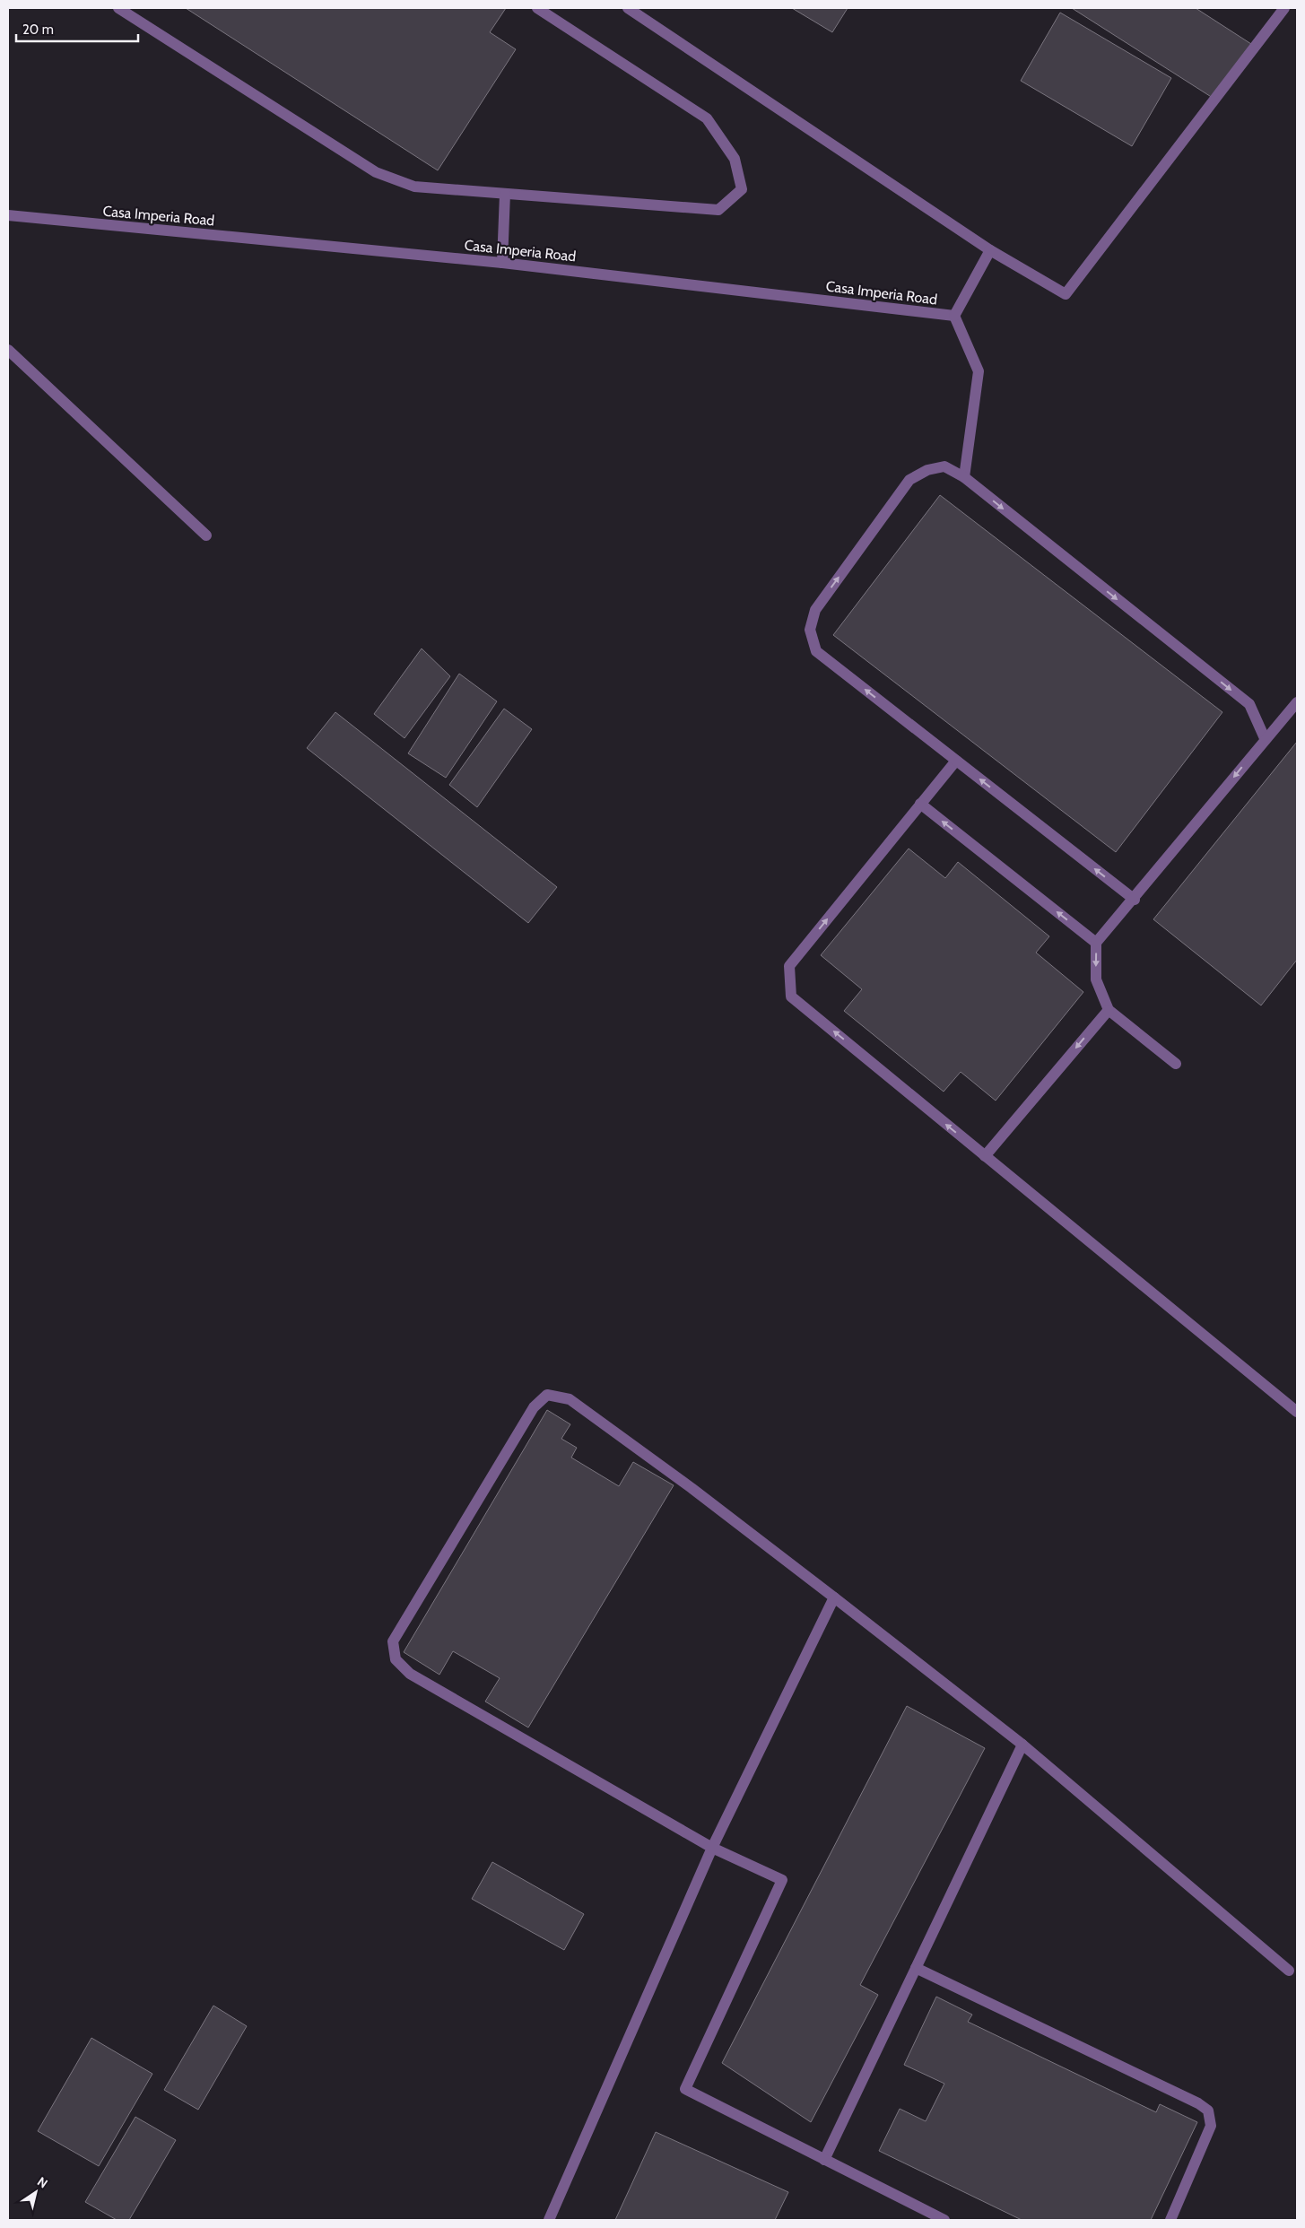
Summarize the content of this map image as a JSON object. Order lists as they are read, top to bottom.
{
  "streets": {
    "street": ["Casa Imperia Road"]
  },
  "scale_bar": "20 m",
  "north": "top right"
}
